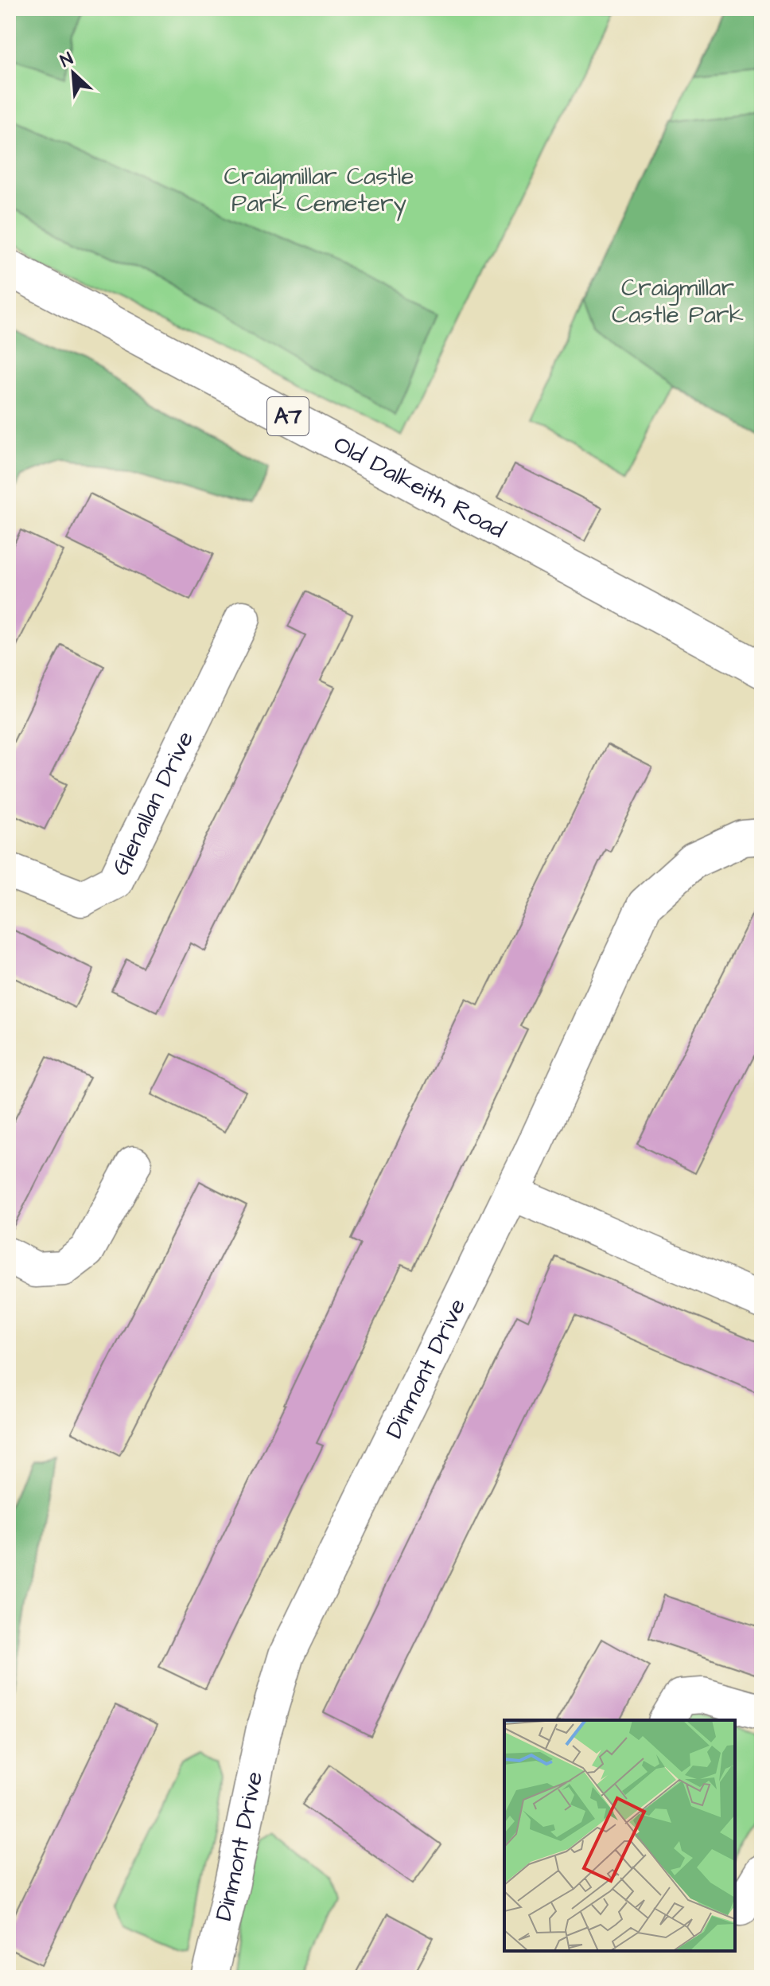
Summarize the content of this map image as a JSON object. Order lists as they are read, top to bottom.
{
  "streets": {
    "street": [
      "A7",
      "Old Dalkeith Road",
      "Glenallan Drive",
      "Dinmont Drive"
    ]
  },
  "parks": ["Craigmillar Castle Park Cemetery", "Craigmillar Castle Park"],
  "north": "top left"
}
